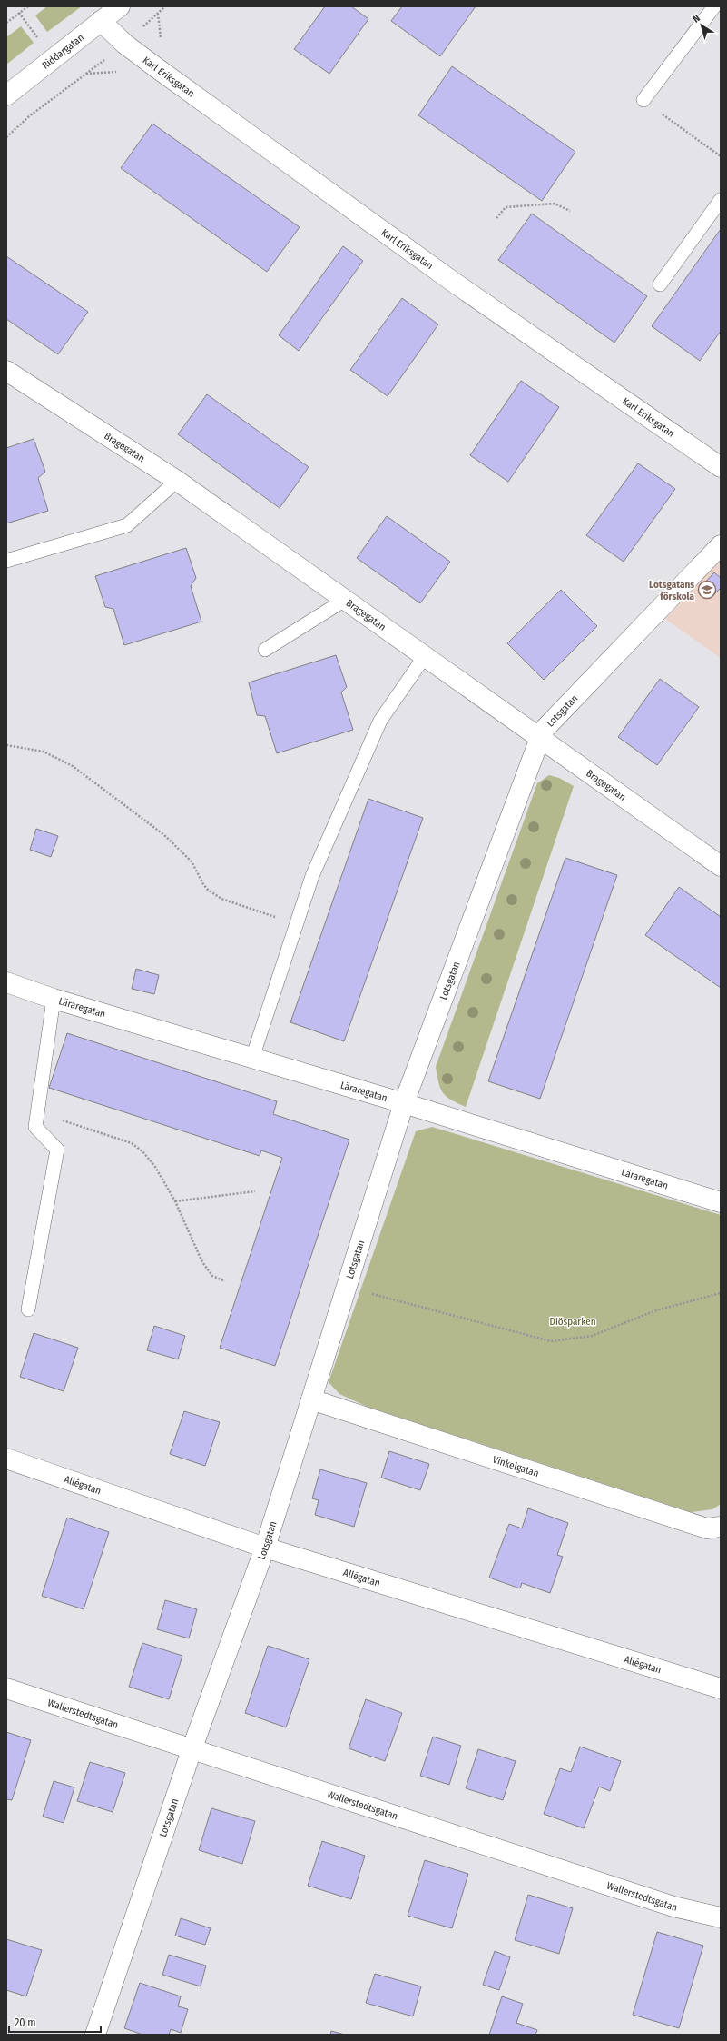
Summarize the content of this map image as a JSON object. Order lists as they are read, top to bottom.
{
  "streets": {
    "street": [
      "Riddargatan",
      "Karl Eriksgatan",
      "Bragegatan",
      "Lotsgatan",
      "Läraregatan",
      "Vinkelgatan",
      "Allégatan",
      "Wallerstedtsgatan"
    ]
  },
  "crossings": [
    ["Riddargatan", "Karl Eriksgatan"],
    ["Bragegatan", "Lotsgatan"],
    ["Lotsgatan", "Läraregatan"],
    ["Lotsgatan", "Vinkelgatan"],
    ["Lotsgatan", "Allégatan"],
    ["Lotsgatan", "Wallerstedtsgatan"]
  ],
  "parks": ["Diösparken"],
  "places": {
    "school or university": ["Lotsgatans förskola"]
  },
  "scale_bar": "20 m",
  "north": "top left"
}
